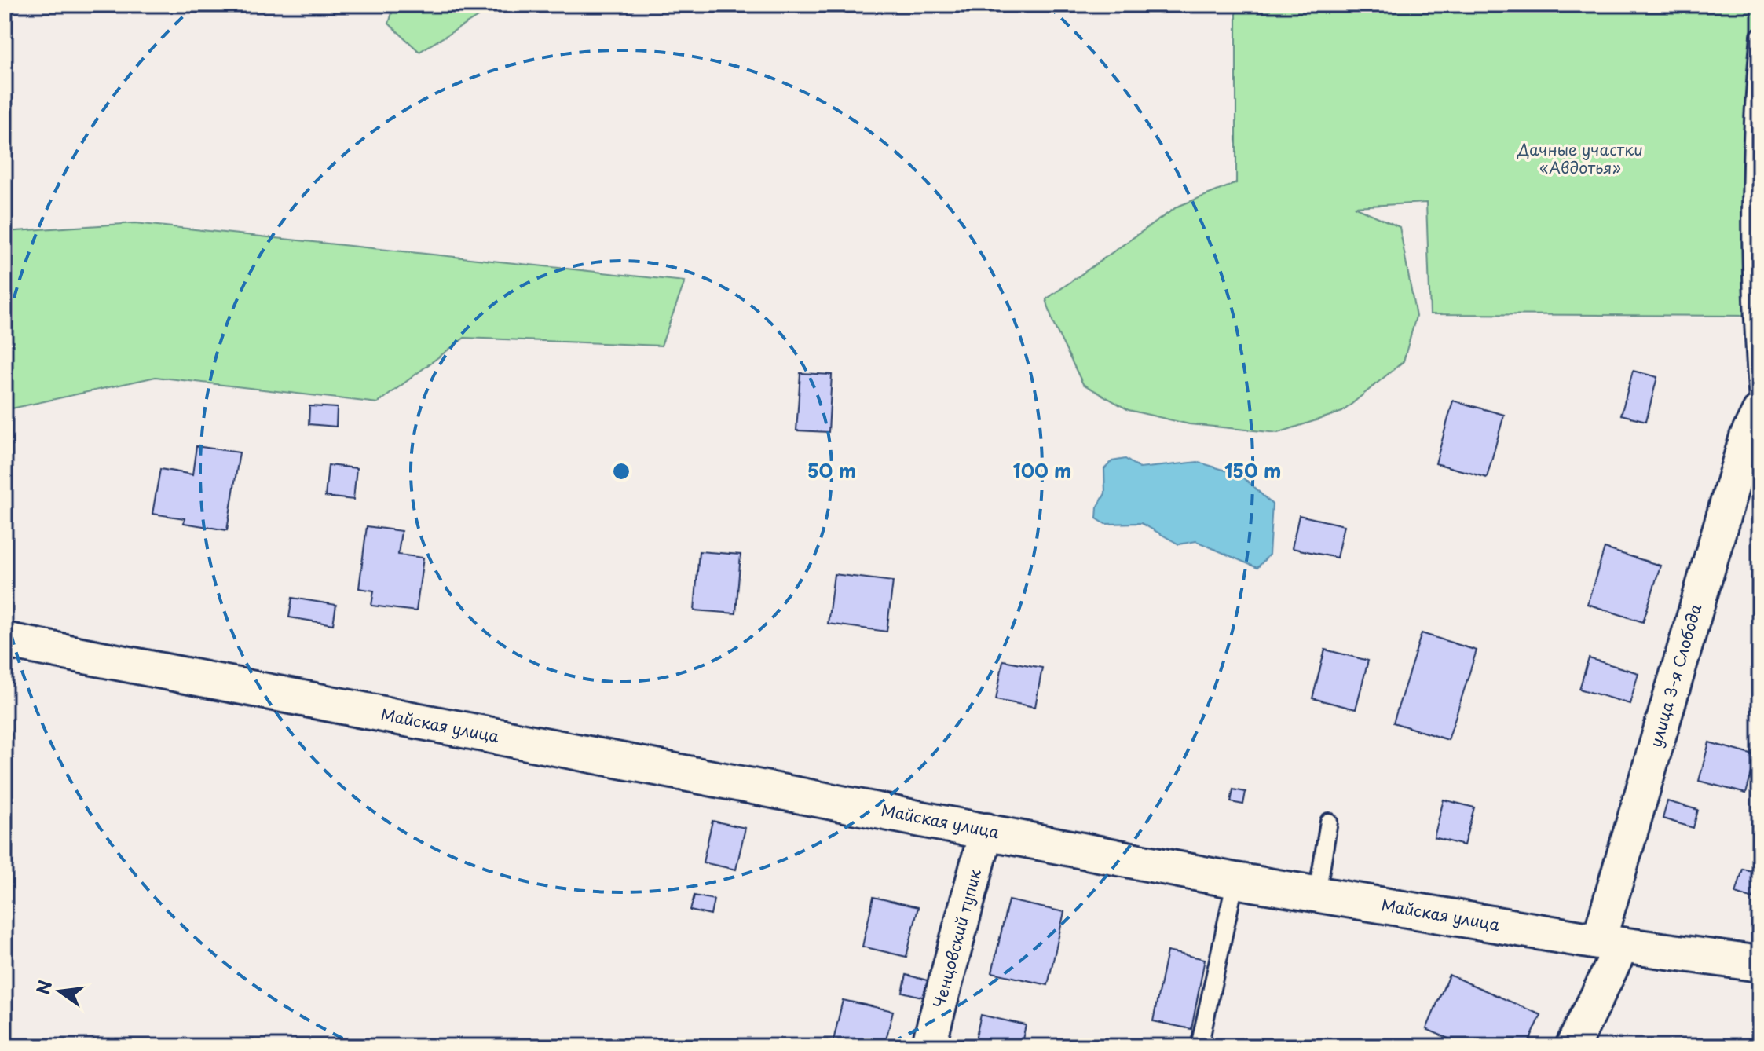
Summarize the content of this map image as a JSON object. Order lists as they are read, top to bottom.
{
  "streets": {
    "street": ["улица 3-я Слобода", "Майская улица", "Ченцовский тупик"]
  },
  "crossings": [
    ["улица 3-я Слобода", "Майская улица"],
    ["Майская улица", "Ченцовский тупик"]
  ],
  "parks": ["Дачные участки «Авдотья»"],
  "north": "left",
  "rings": ["50 m", "100 m", "150 m"]
}
